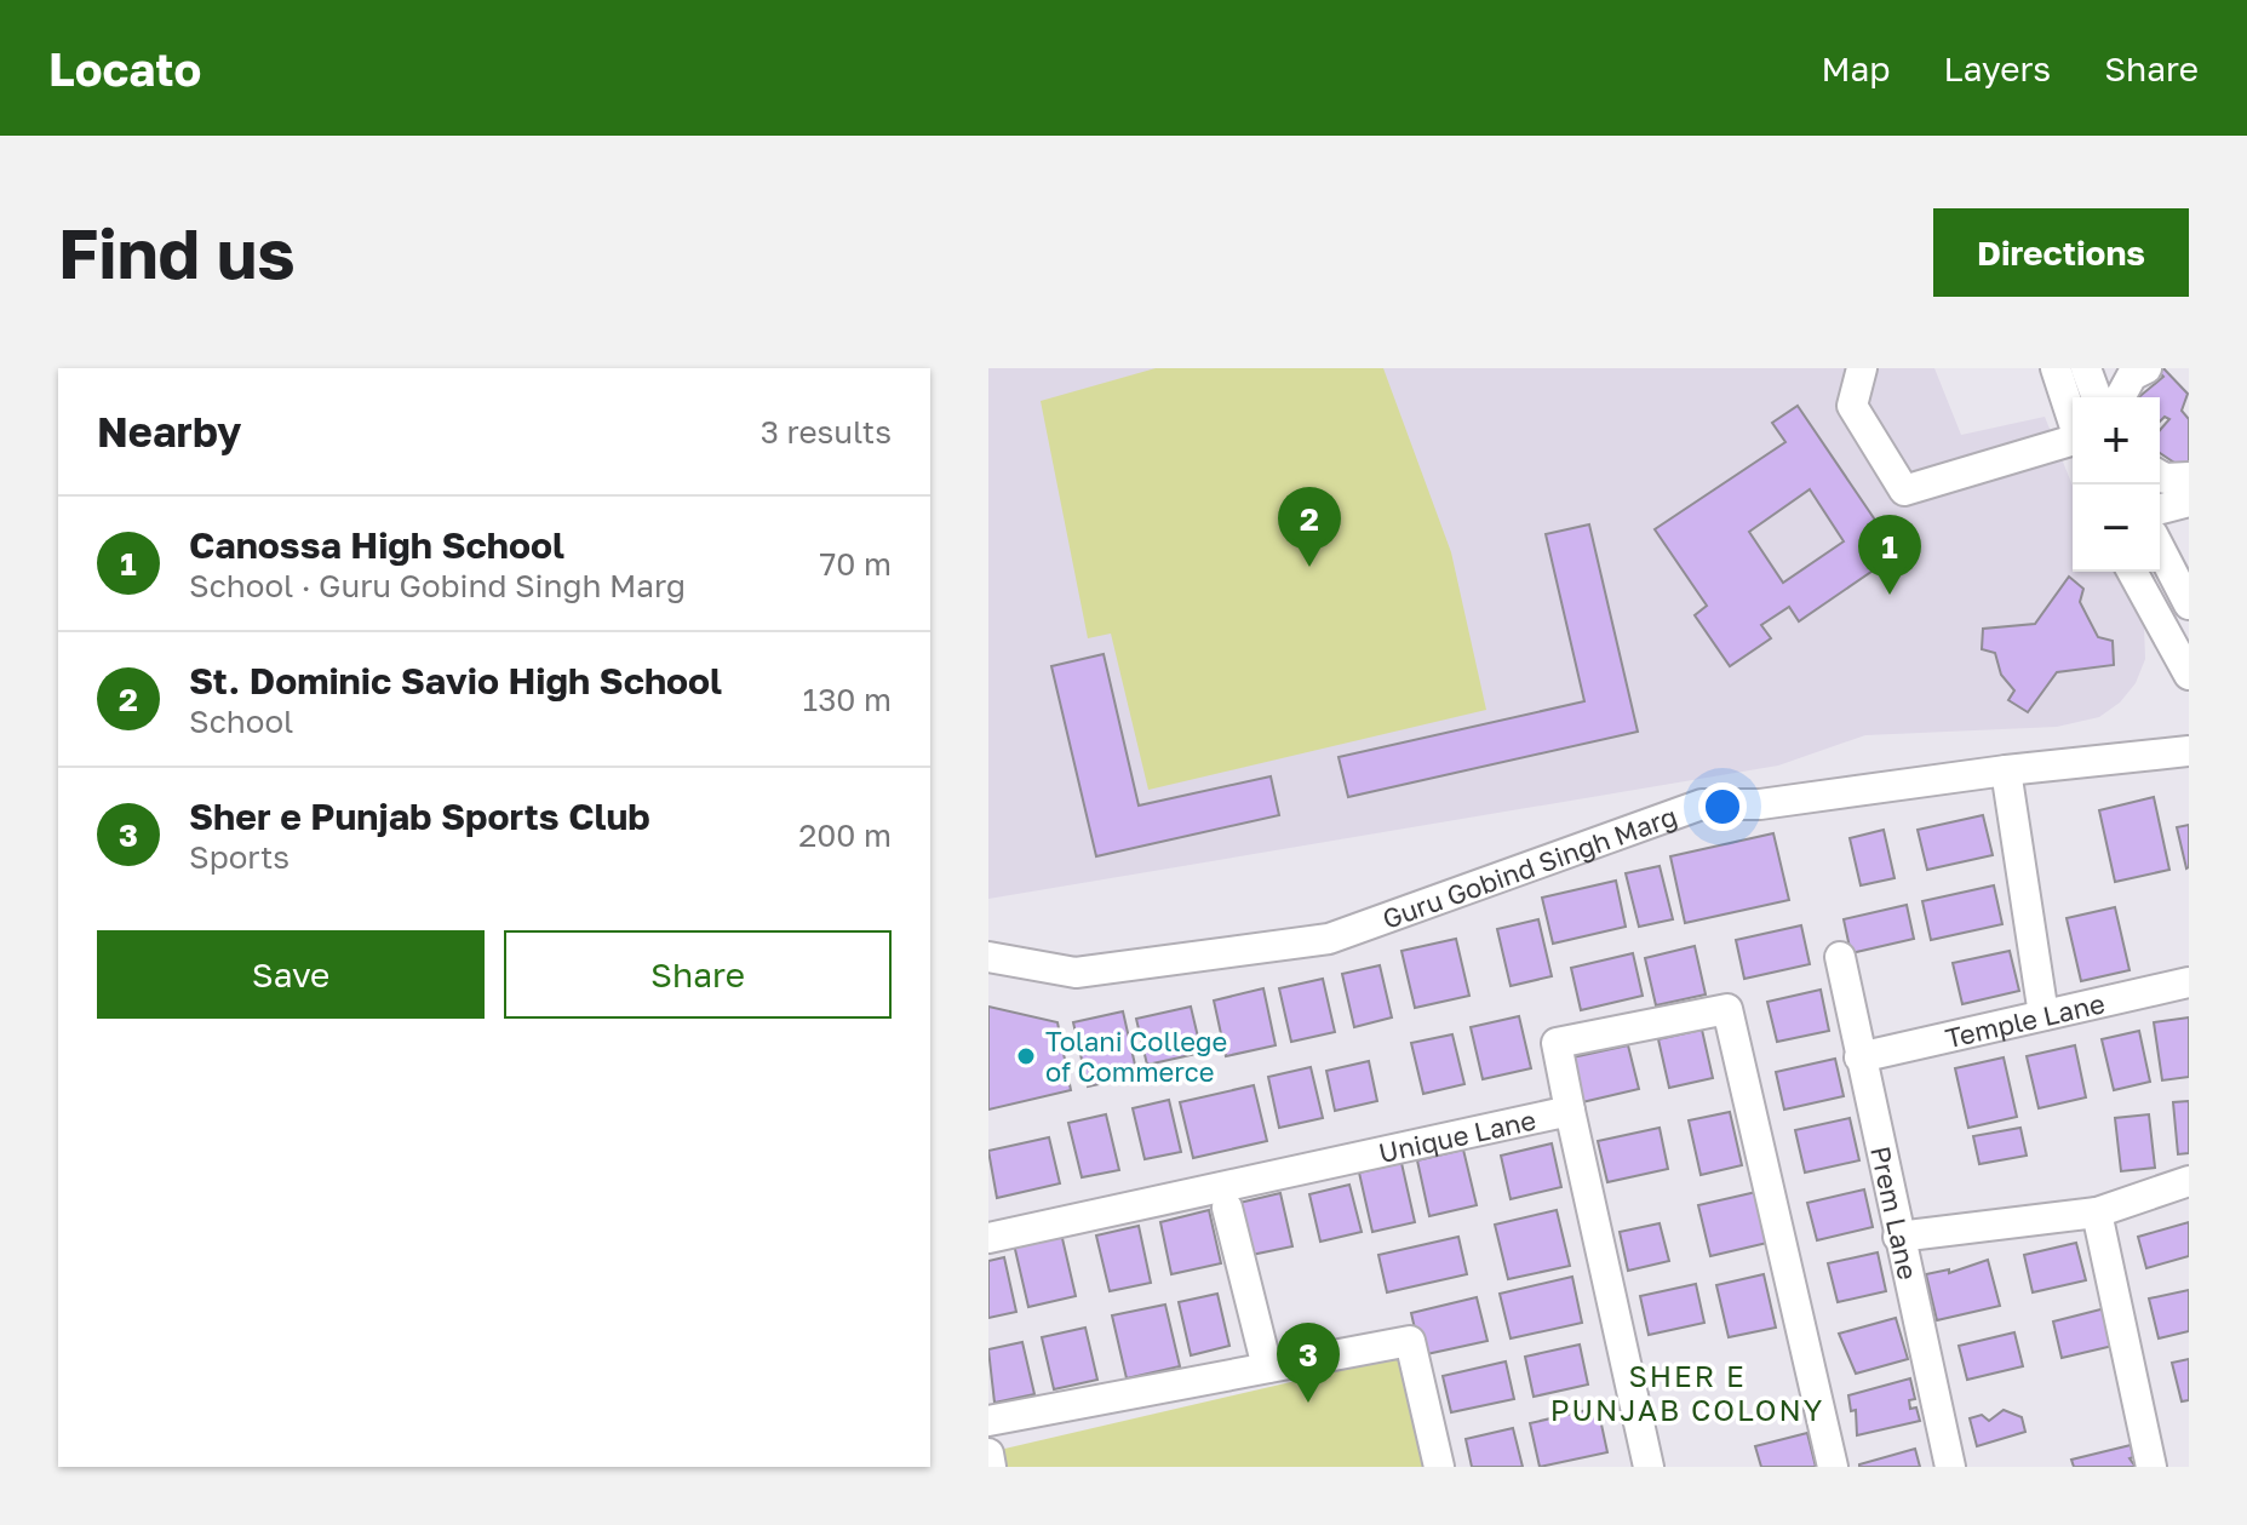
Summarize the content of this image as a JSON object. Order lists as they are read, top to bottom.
{
  "streets": {
    "street": [
      "Guru Gobind Singh Marg",
      "Temple Lane",
      "Unique Lane",
      "Prem Lane"
    ]
  },
  "crossings": [
    ["Temple Lane", "Prem Lane"]
  ],
  "districts": ["SHER E PUNJAB COLONY"],
  "places": ["Tolani College of Commerce"],
  "page": {
    "header": "Locato",
    "nav": ["Map", "Layers", "Share"],
    "buttons": [
      "Directions",
      ["Save", "Share"]
    ],
    "title": "Find us",
    "heading": ["Nearby", "3 results"],
    "map_buttons": ["+", "−"],
    "pins": ["2", "1", "3"],
    "list": [
      {
        "mark": "1",
        "name": "Canossa High School",
        "note": "School · Guru Gobind Singh Marg",
        "value": "70 m"
      },
      {
        "mark": "2",
        "name": "St. Dominic Savio High School",
        "note": "School",
        "value": "130 m"
      },
      {
        "mark": "3",
        "name": "Sher e Punjab Sports Club",
        "note": "Sports",
        "value": "200 m"
      }
    ]
  }
}
